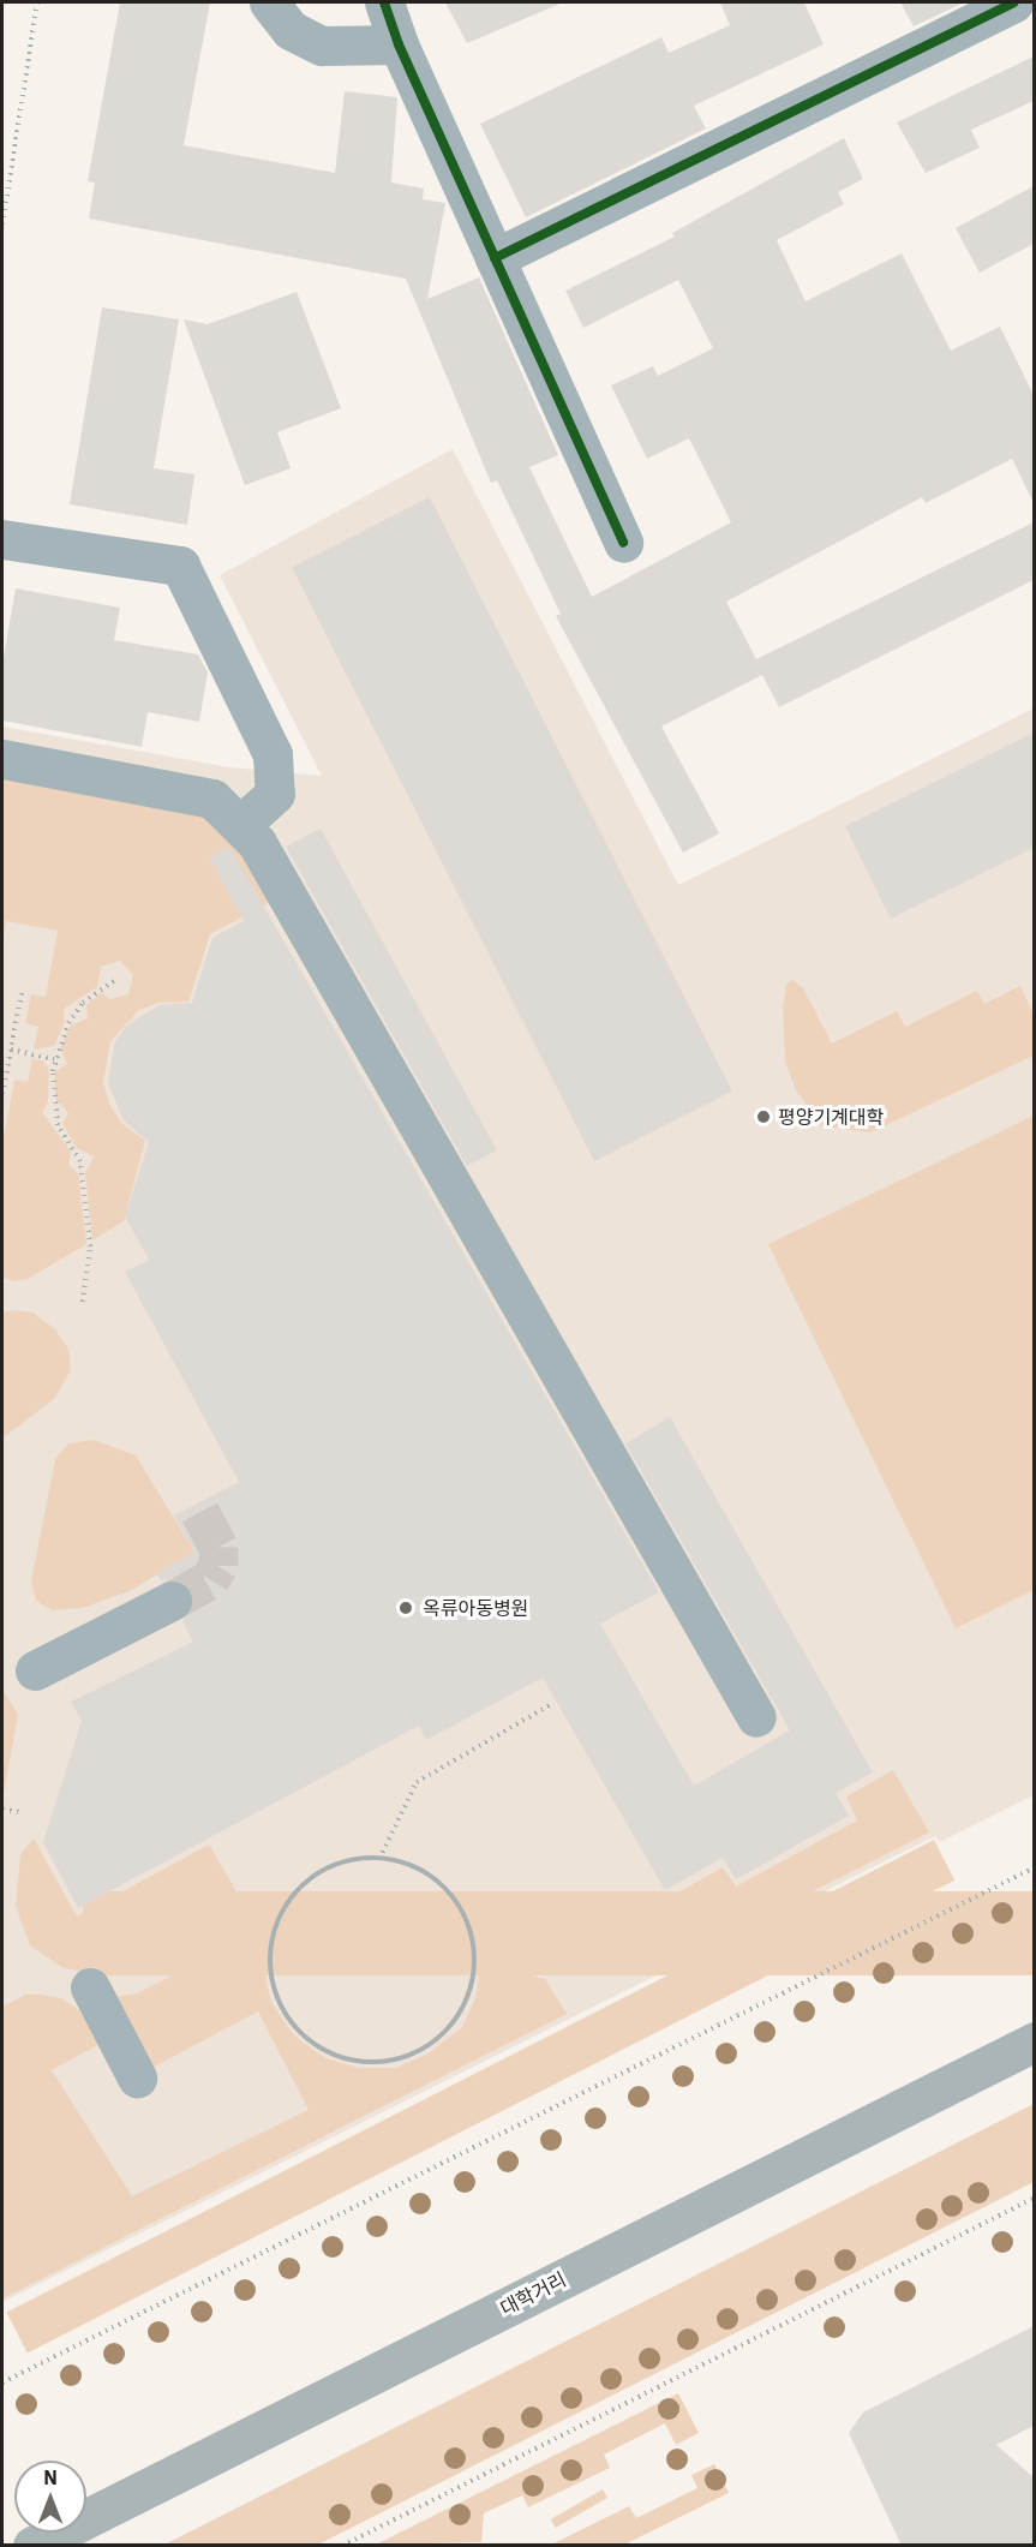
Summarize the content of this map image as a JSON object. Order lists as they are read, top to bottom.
{
  "streets": {
    "main road": ["대학거리"]
  },
  "places": ["평양기계대학", "옥류아동병원"],
  "north": "top"
}
